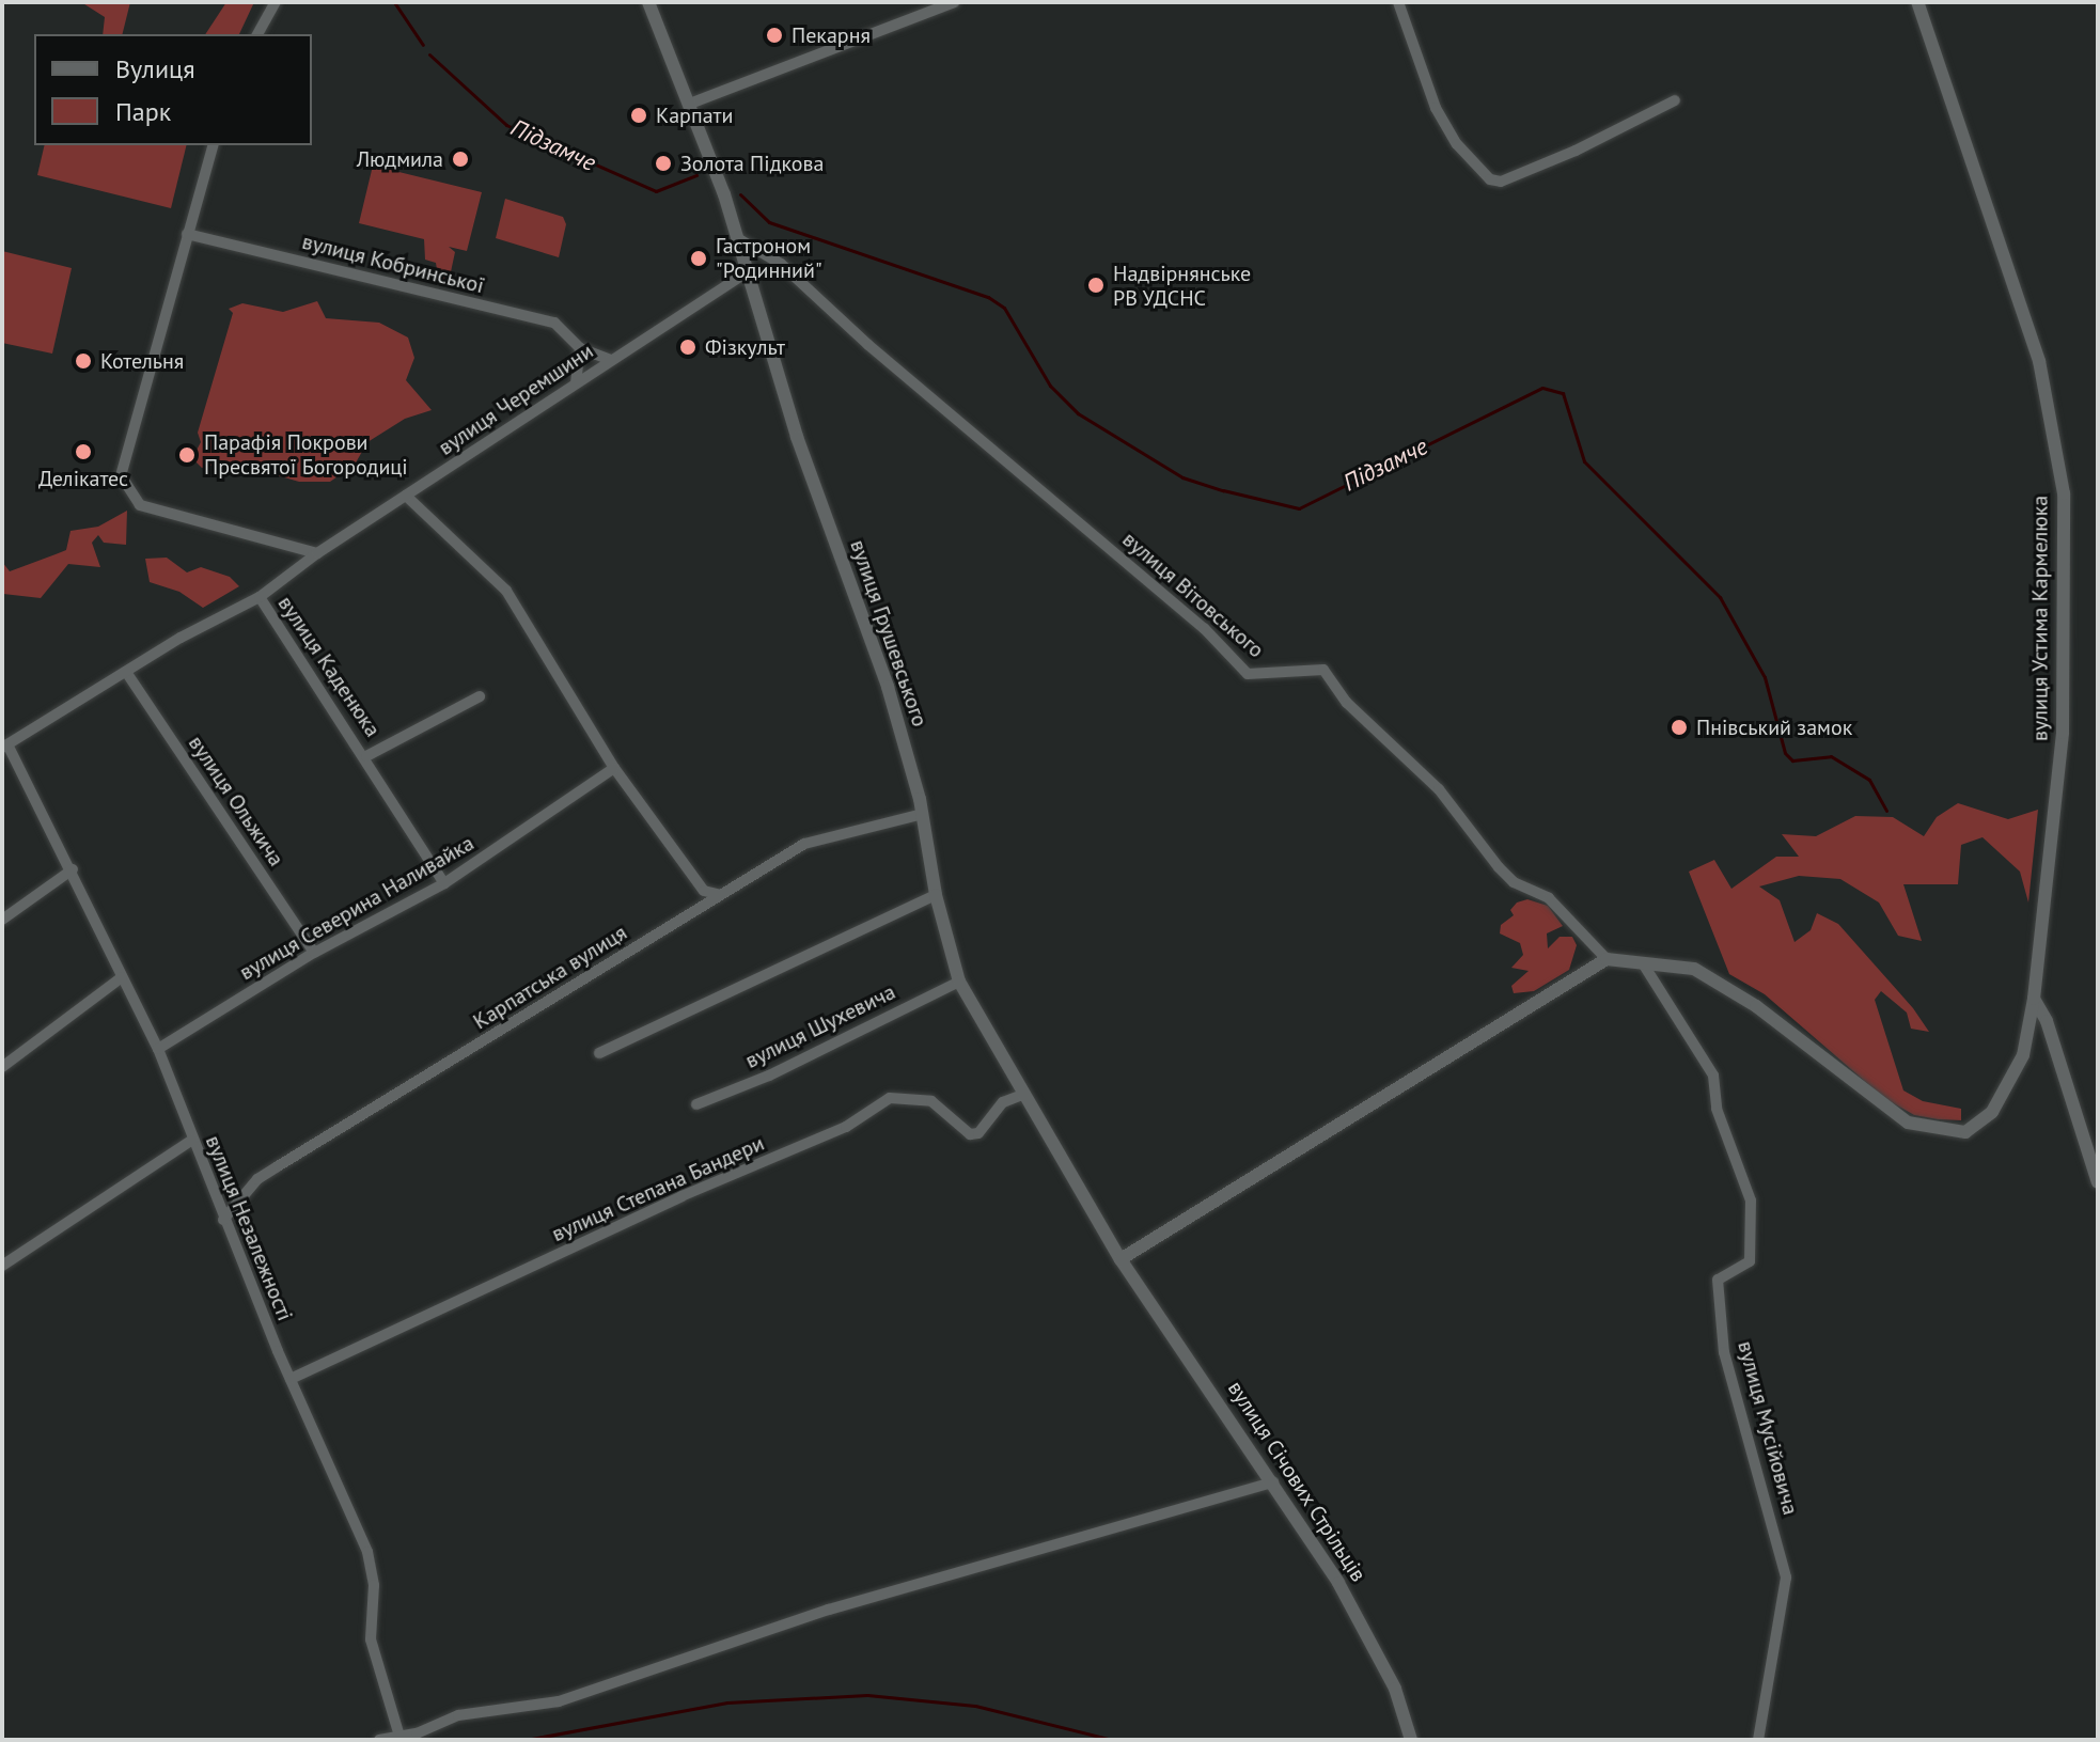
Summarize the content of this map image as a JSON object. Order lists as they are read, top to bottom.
{
  "streets": {
    "street": [
      "вулиця Кобринської",
      "вулиця Черемшини",
      "вулиця Вітовського",
      "вулиця Устима Кармелюка",
      "вулиця Грушевського",
      "вулиця Каденюка",
      "вулиця Ольжича",
      "вулиця Северина Наливайка",
      "Карпатська вулиця",
      "вулиця Шухевича",
      "вулиця Степана Бандери",
      "вулиця Незалежності",
      "вулиця Мусійовича",
      "вулиця Січових Стрільців"
    ]
  },
  "crossings": [
    ["вулиця Кобринської", "вулиця Черемшини"],
    ["вулиця Черемшини", "вулиця Грушевського"],
    ["вулиця Черемшини", "вулиця Каденюка"],
    ["вулиця Черемшини", "вулиця Ольжича"],
    ["вулиця Черемшини", "вулиця Незалежності"],
    ["вулиця Вітовського", "вулиця Устима Кармелюка"],
    ["вулиця Вітовського", "вулиця Грушевського"],
    ["вулиця Устима Кармелюка", "вулиця Мусійовича"],
    ["вулиця Грушевського", "Карпатська вулиця"],
    ["вулиця Грушевського", "вулиця Шухевича"],
    ["вулиця Грушевського", "вулиця Степана Бандери"],
    ["вулиця Грушевського", "вулиця Січових Стрільців"],
    ["вулиця Каденюка", "вулиця Северина Наливайка"],
    ["вулиця Ольжича", "вулиця Северина Наливайка"],
    ["вулиця Северина Наливайка", "вулиця Незалежності"],
    ["Карпатська вулиця", "вулиця Незалежності"],
    ["вулиця Степана Бандери", "вулиця Незалежності"]
  ],
  "water": ["Підзамче"],
  "places": [
    "Пекарня",
    "Карпати",
    "Людмила",
    "Золота Підкова",
    "Гастроном \"Родинний\"",
    "Надвірнянське РВ УДСНС",
    "Фізкульт",
    "Котельня",
    "Делікатес",
    "Парафія Покрови Пресвятої Богородиці",
    "Пнівський замок"
  ],
  "legend": ["Вулиця", "Парк"]
}
